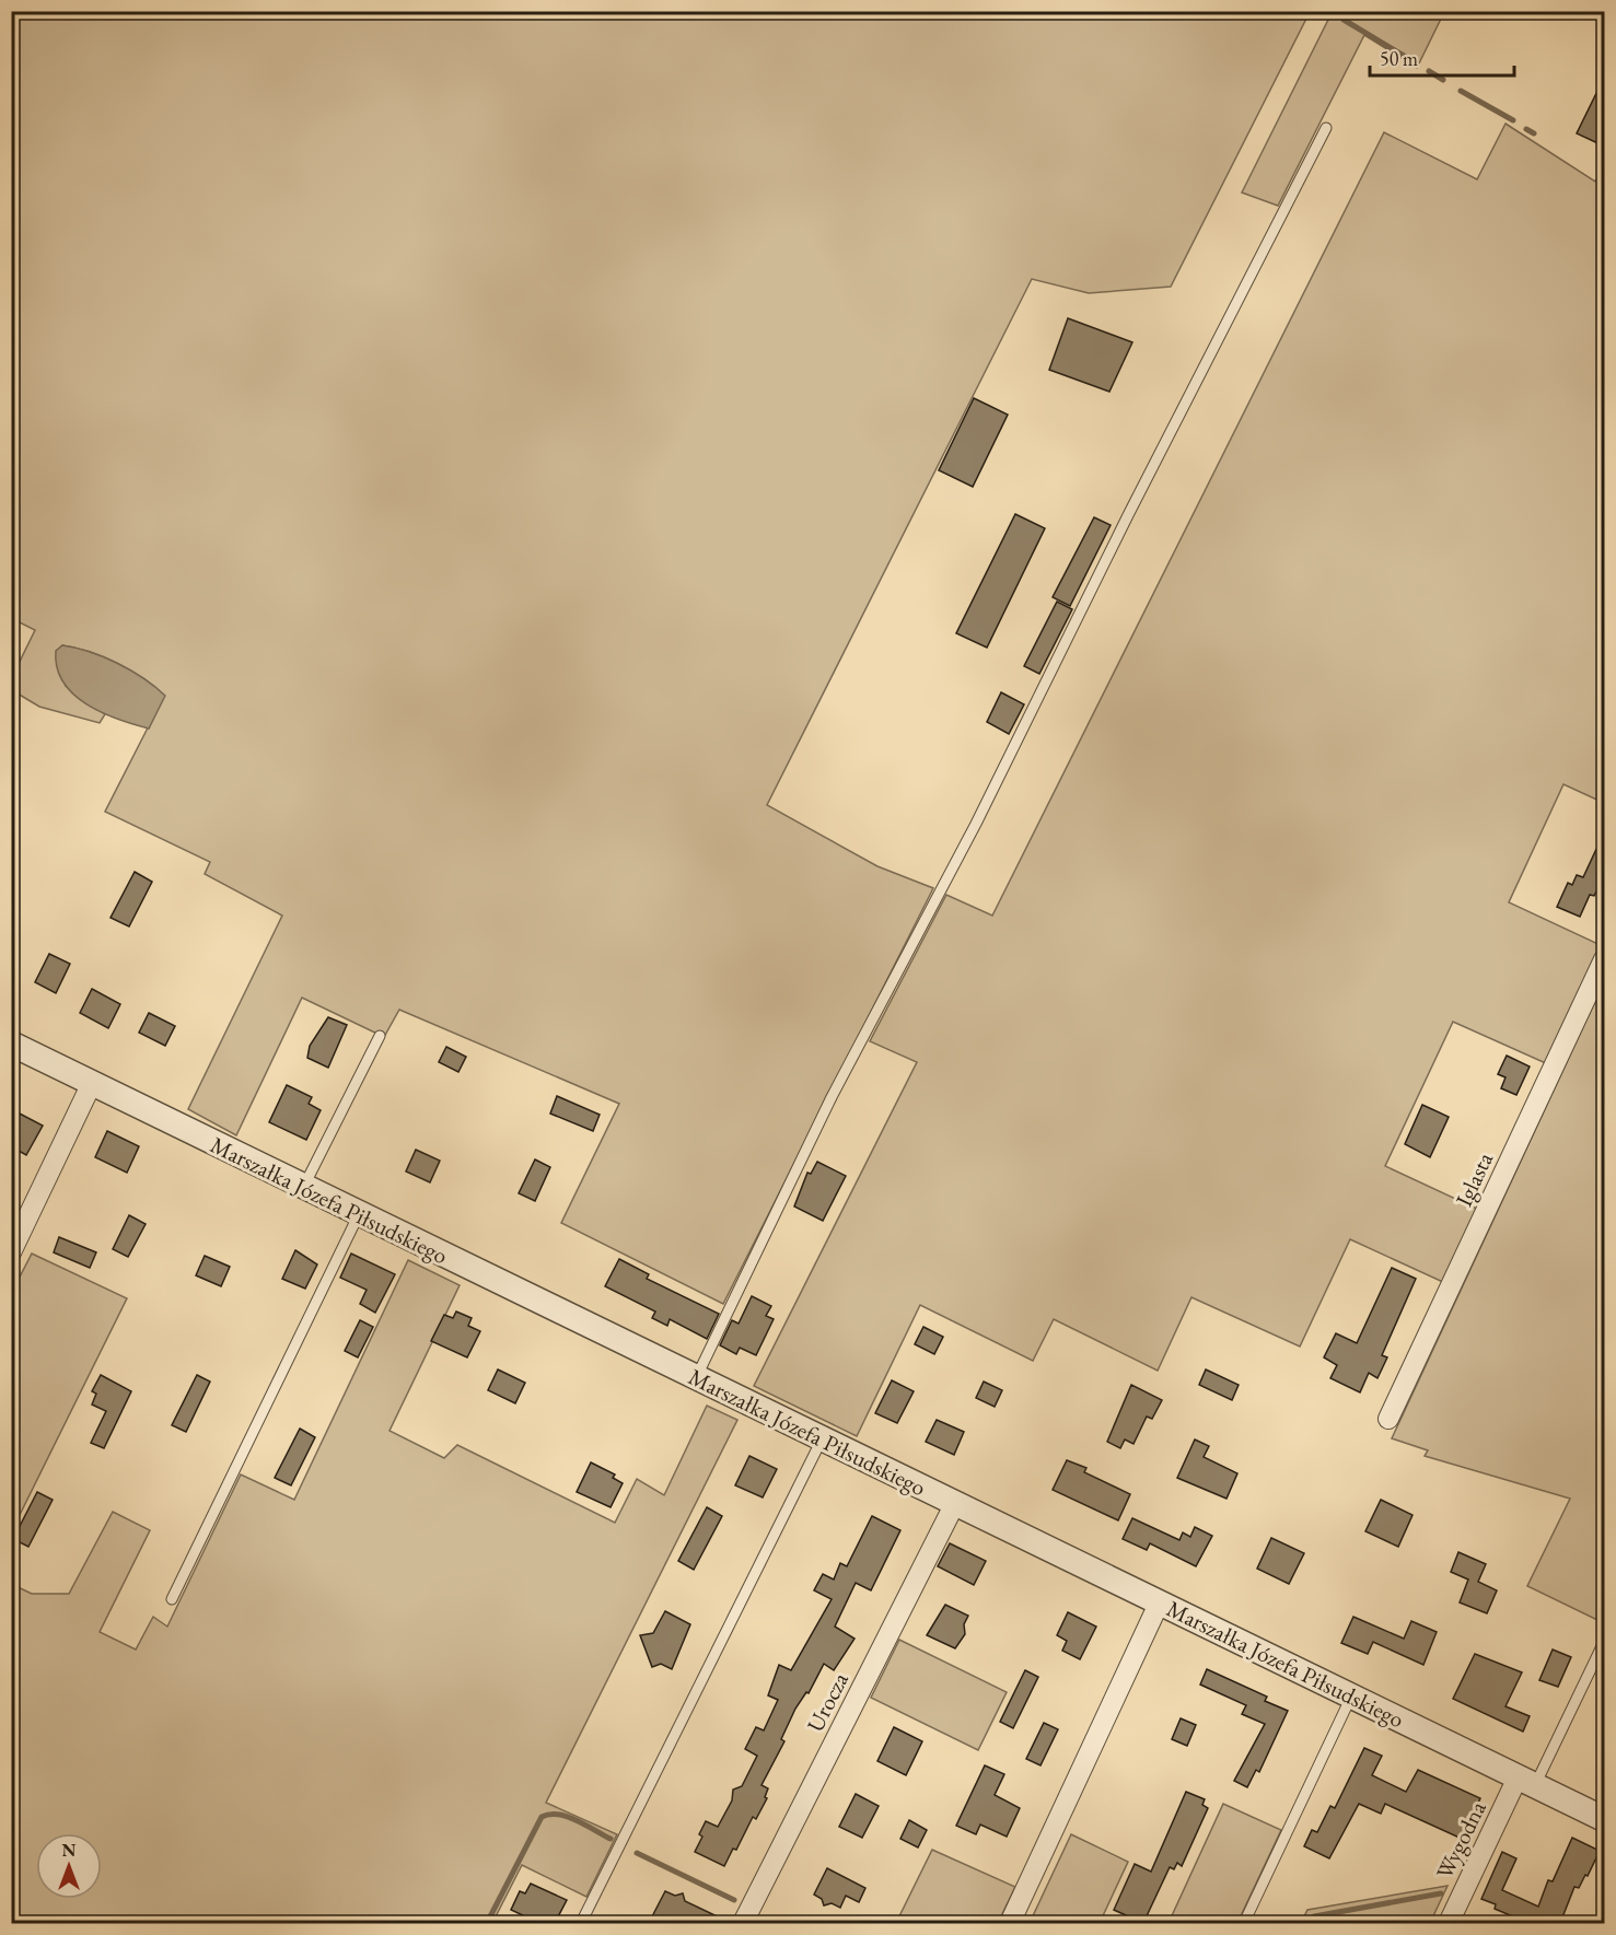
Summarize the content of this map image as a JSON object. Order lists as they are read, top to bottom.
{
  "streets": {
    "street": [
      "Iglasta",
      "Marszałka Józefa Piłsudskiego",
      "Urocza",
      "Wygodna"
    ]
  },
  "crossings": [
    ["Marszałka Józefa Piłsudskiego", "Urocza"],
    ["Marszałka Józefa Piłsudskiego", "Wygodna"]
  ],
  "scale_bar": "50 m",
  "north": "top"
}
